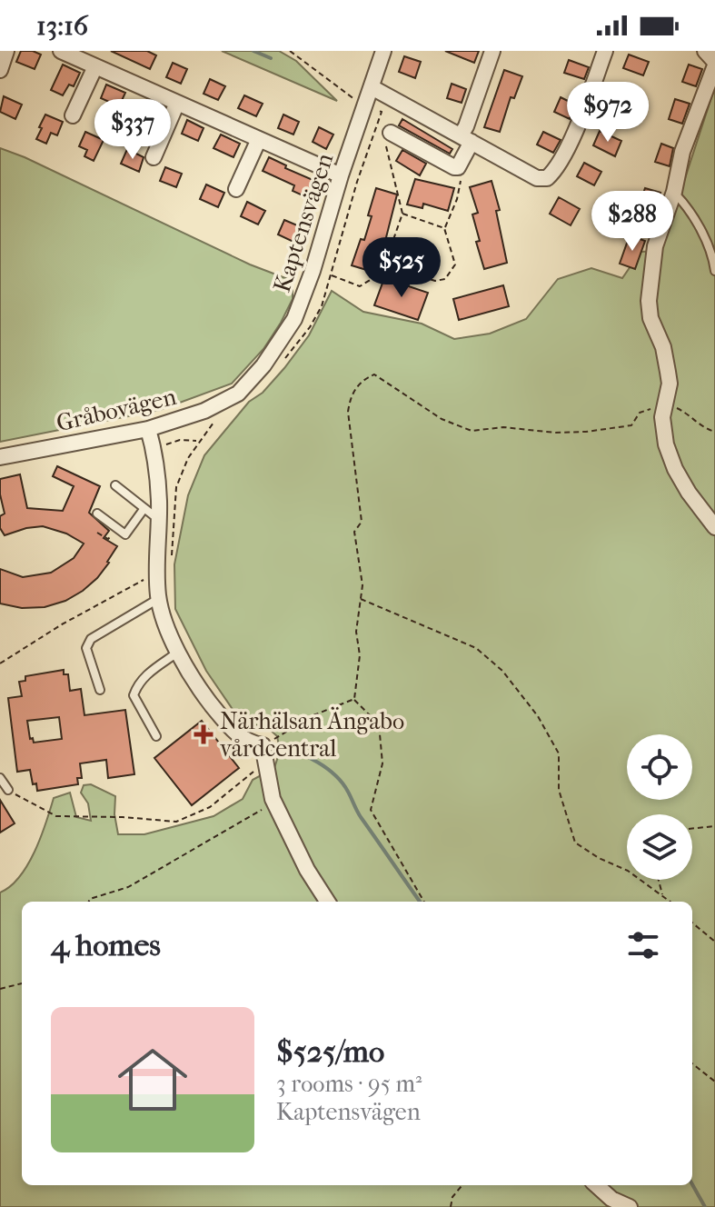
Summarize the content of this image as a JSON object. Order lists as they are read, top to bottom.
{
  "streets": {
    "street": ["Kaptensvägen", "Gråbovägen"]
  },
  "crossings": [
    ["Kaptensvägen", "Gråbovägen"]
  ],
  "places": {
    "health": ["Närhälsan Ängabo vårdcentral"]
  },
  "page": {
    "status": "13:16",
    "price": [
      "$972",
      "$337",
      "$288",
      "$525"
    ],
    "heading": "4 homes",
    "list": [
      {
        "name": "$525/mo",
        "note": "3 rooms · 95 m² · Kaptensvägen"
      }
    ]
  }
}
